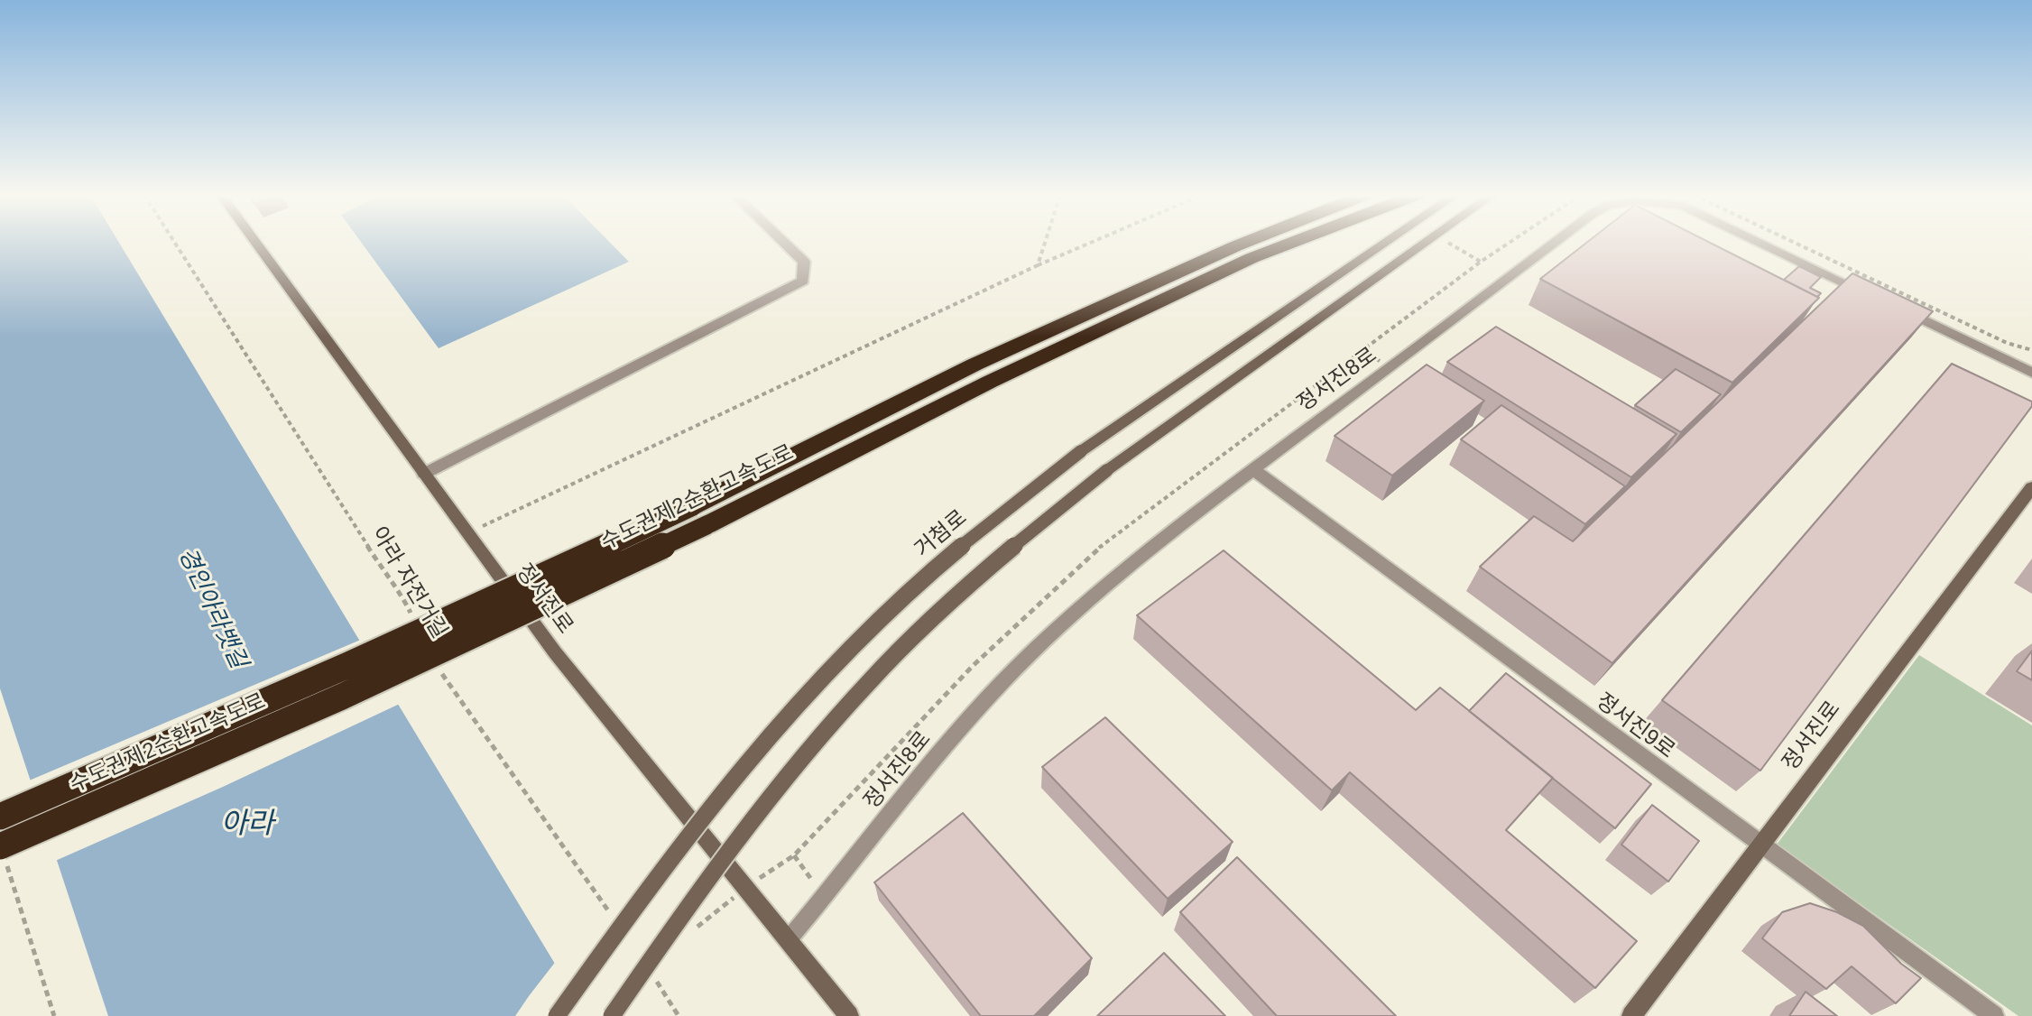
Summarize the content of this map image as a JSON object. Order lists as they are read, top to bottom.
{
  "streets": {
    "highway": ["수도권제2순환고속도로"],
    "street": [
      "정서진8로",
      "거첨로",
      "정서진로",
      "정서진9로"
    ],
    "path": ["아라 자전거길"]
  },
  "crossings": [
    ["정서진8로", "정서진로"],
    ["정서진8로", "정서진9로"],
    ["정서진로", "정서진9로"]
  ],
  "water": ["경인아라뱃길", "아라"]
}
